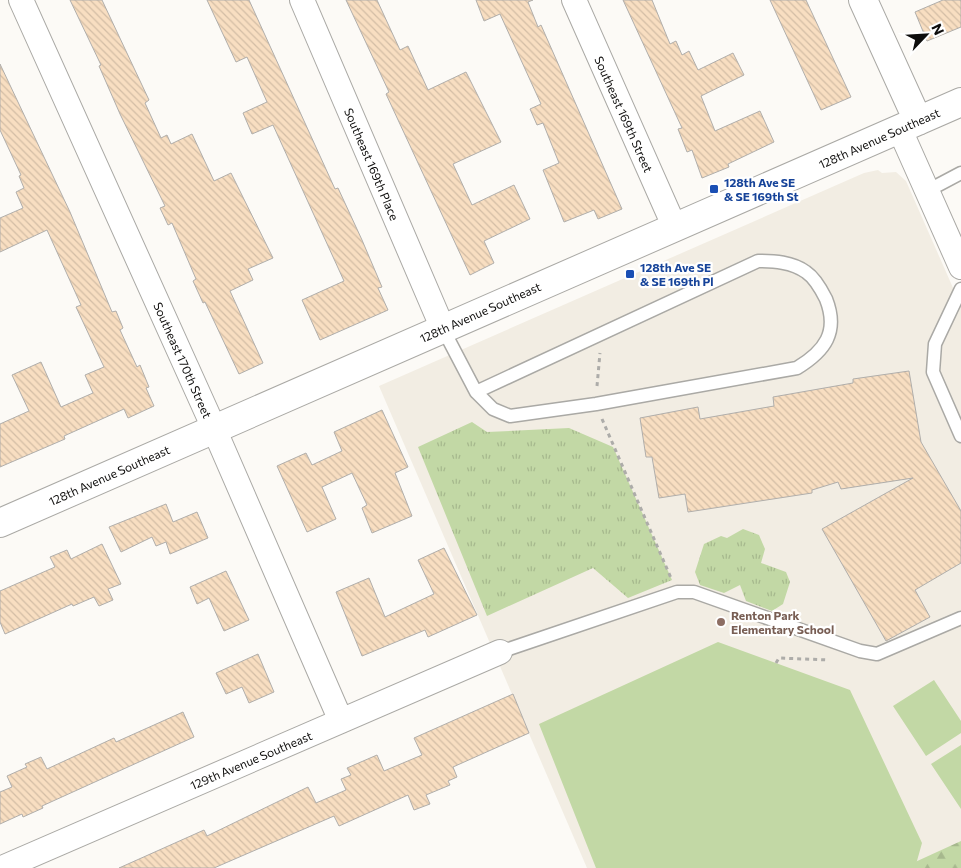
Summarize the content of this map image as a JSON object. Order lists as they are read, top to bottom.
{
  "streets": {
    "street": [
      "Southeast 169th Street",
      "128th Avenue Southeast",
      "Southeast 169th Place",
      "Southeast 170th Street",
      "129th Avenue Southeast"
    ]
  },
  "crossings": [
    ["Southeast 169th Street", "128th Avenue Southeast"],
    ["128th Avenue Southeast", "Southeast 169th Place"],
    ["128th Avenue Southeast", "Southeast 170th Street"],
    ["Southeast 170th Street", "129th Avenue Southeast"]
  ],
  "places": {
    "transit": ["128th Ave SE & SE 169th St", "128th Ave SE & SE 169th Pl"],
    "other": ["Renton Park Elementary School"]
  },
  "north": "top right"
}
